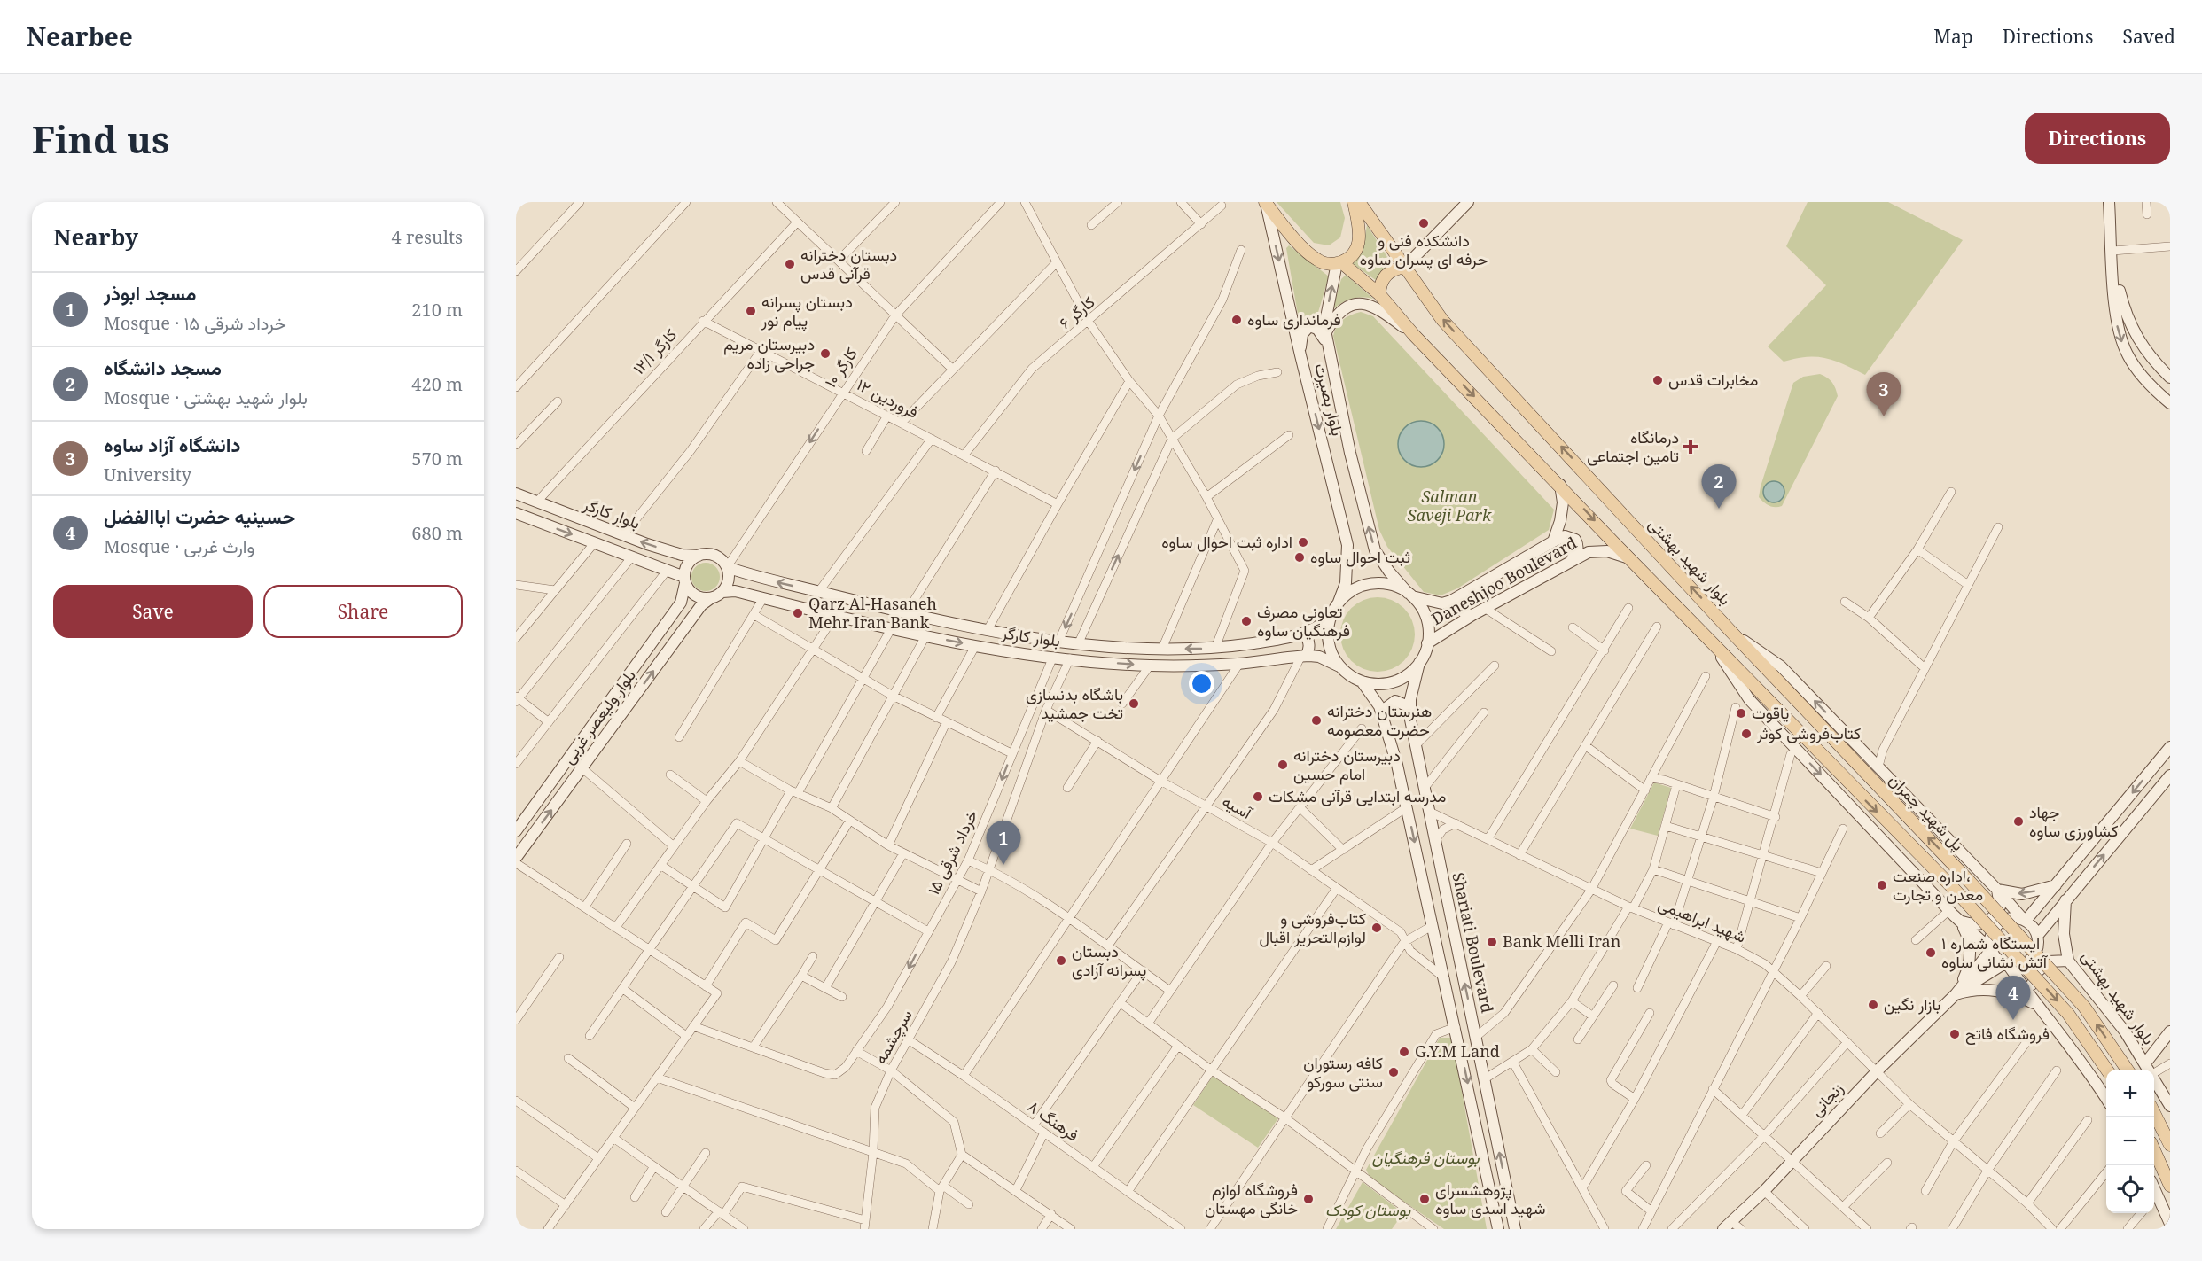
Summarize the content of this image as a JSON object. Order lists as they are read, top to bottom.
{
  "streets": {
    "main road": [
      "بلوار بصیرت",
      "بلوار کارگر",
      "بلوار شهید بهشتی",
      "Daneshjoo Boulevard",
      "بلوار ولیعصر غربی",
      "پل شهید چمران",
      "Shariati Boulevard",
      "زنجانی"
    ],
    "street": [
      "کارگر ۶",
      "کارگر ۱۲/۱",
      "کارگر ۱۰",
      "۱۲ فروردین",
      "آسیه",
      "۱۵ خرداد شرقی",
      "شهید ابراهیمی",
      "سرچشمه",
      "فرهنگ ۸"
    ]
  },
  "crossings": [
    ["کارگر ۶", "۱۲ فروردین"],
    ["کارگر ۱۲/۱", "۱۲ فروردین"],
    ["کارگر ۱۲/۱", "بلوار کارگر"],
    ["کارگر ۱۰", "۱۲ فروردین"],
    ["کارگر ۱۰", "بلوار کارگر"],
    ["کارگر ۱۰", "بلوار ولیعصر غربی"],
    ["بلوار بصیرت", "بلوار کارگر"],
    ["بلوار بصیرت", "Daneshjoo Boulevard"],
    ["بلوار بصیرت", "Shariati Boulevard"],
    ["بلوار کارگر", "Daneshjoo Boulevard"],
    ["بلوار کارگر", "بلوار ولیعصر غربی"],
    ["بلوار کارگر", "۱۵ خرداد شرقی"],
    ["بلوار کارگر", "Shariati Boulevard"],
    ["بلوار شهید بهشتی", "پل شهید چمران"],
    ["Daneshjoo Boulevard", "Shariati Boulevard"],
    ["شهید ابراهیمی", "Shariati Boulevard"],
    ["شهید ابراهیمی", "زنجانی"],
    ["سرچشمه", "فرهنگ ۸"]
  ],
  "one_way": ["کارگر ۱۰"],
  "parks": ["Salman Saveji Park", "بوستان فرهنگیان", "بوستان کودک"],
  "places": {
    "other": [
      "دانشکده فنی و حرفه ای پسران ساوه",
      "دبستان دخترانه قرآنی قدس",
      "دبستان پسرانه پیام نور",
      "فرمانداری ساوه",
      "دبیرستان مریم جراحی زاده",
      "مخابرات قدس",
      "اداره ثبت احوال ساوه",
      "ثبت احوال ساوه",
      "Qarz Al-Hasaneh Mehr Iran Bank",
      "تعاونی مصرف فرهنگیان ساوه",
      "باشگاه بدنسازی تخت جمشید",
      "یاقوت",
      "هنرستان دخترانه حضرت معصومه",
      "کتاب‌فروشی کوثر",
      "دبیرستان دخترانه امام حسین",
      "مدرسه ابتدایی قرآنی مشکات",
      "جهاد کشاورزی ساوه",
      "اداره صنعت، معدن و تجارت",
      "کتاب‌فروشی و لوازم‌التحریر اقبال",
      "Bank Melli Iran",
      "ایستگاه شماره ۱ آتش نشانی ساوه",
      "دبستان پسرانه آزادی",
      "بازار نگین",
      "فروشگاه فاتح",
      "G.Y.M Land",
      "کافه رستوران سنتی سورکو",
      "فروشگاه لوازم خانگی مهستان",
      "پژوهشسرای شهید اسدی ساوه"
    ],
    "health": ["درمانگاه تامین اجتماعی"]
  },
  "page": {
    "header": "Nearbee",
    "nav": ["Map", "Directions", "Saved"],
    "buttons": [
      "Directions",
      ["Save", "Share"]
    ],
    "title": "Find us",
    "heading": ["Nearby", "4 results"],
    "list": [
      {
        "mark": "1",
        "name": "مسجد ابوذر",
        "note": "Mosque · ۱۵ خرداد شرقی",
        "value": "210 m"
      },
      {
        "mark": "2",
        "name": "مسجد دانشگاه",
        "note": "Mosque · بلوار شهید بهشتی",
        "value": "420 m"
      },
      {
        "mark": "3",
        "name": "دانشگاه آزاد ساوه",
        "note": "University",
        "value": "570 m"
      },
      {
        "mark": "4",
        "name": "حسینیه حضرت اباالفضل",
        "note": "Mosque · وارث غربی",
        "value": "680 m"
      }
    ],
    "pins": [
      "3",
      "2",
      "1",
      "4"
    ],
    "map_buttons": ["+", "−"]
  }
}
